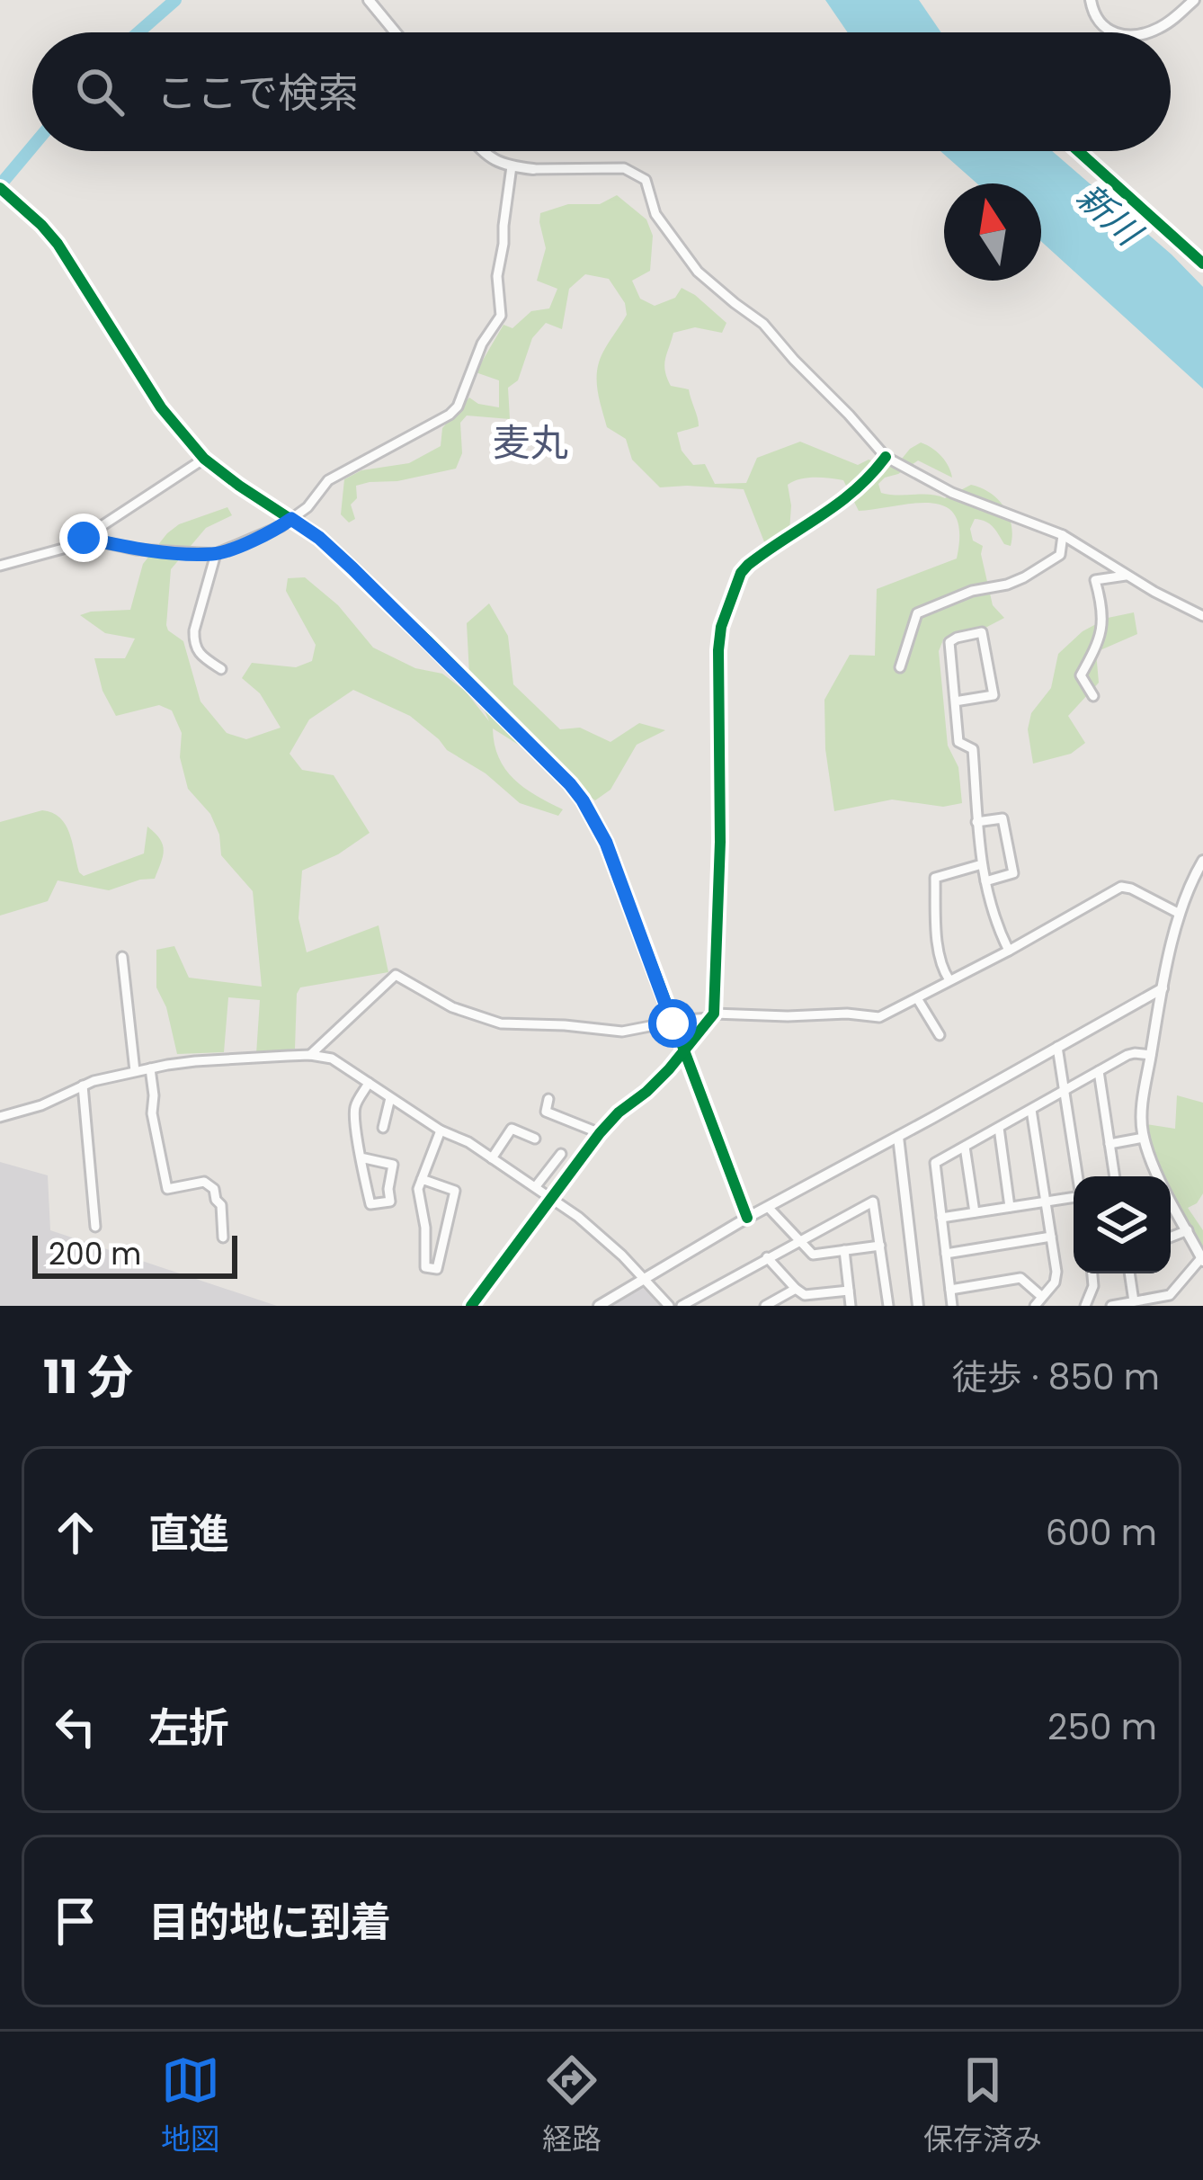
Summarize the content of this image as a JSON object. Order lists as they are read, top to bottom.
{
  "districts": ["麦丸"],
  "water": ["新川"],
  "scale_bar": "200 m",
  "north": "top",
  "page": {
    "search": "ここで検索",
    "scale": "200 m",
    "heading": ["11 分", "徒歩 · 850 m"],
    "list": [
      ["直進", "600 m"],
      ["左折", "250 m"],
      "目的地に到着"
    ],
    "nav": ["地図", "経路", "保存済み"]
  }
}
